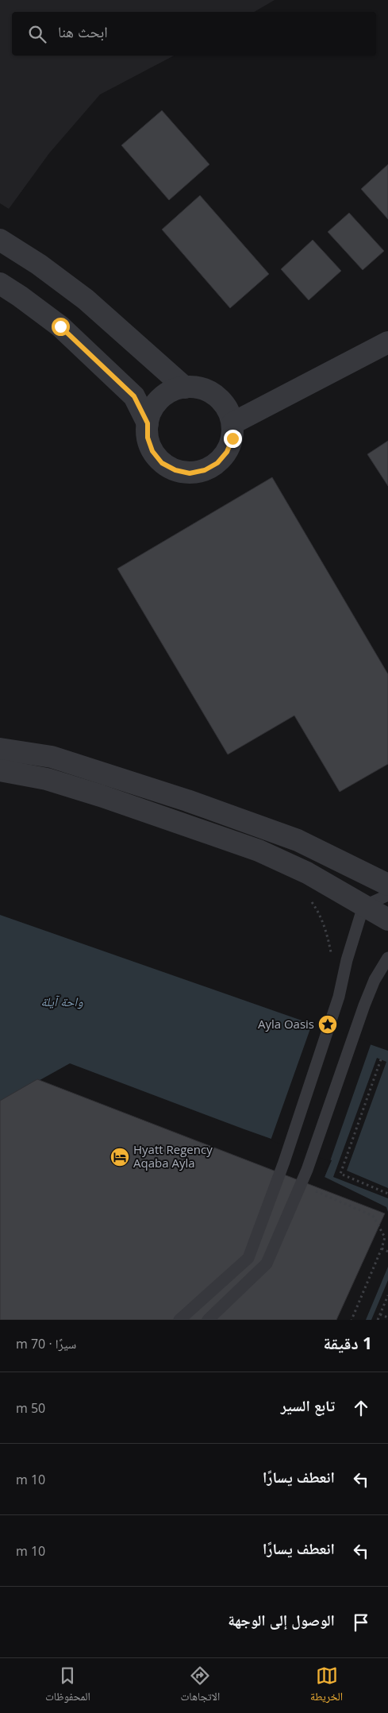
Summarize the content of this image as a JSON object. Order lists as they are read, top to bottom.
{
  "water": ["واحة آيلة"],
  "places": {
    "place": ["Ayla Oasis"],
    "hotel": ["Hyatt Regency Aqaba Ayla"]
  },
  "page": {
    "search": "ابحث هنا",
    "heading": ["1 دقيقة", "سيرًا · 70 m"],
    "list": [
      ["تابع السير", "50 m"],
      ["انعطف يسارًا", "10 m"],
      ["انعطف يسارًا", "10 m"],
      "الوصول إلى الوجهة"
    ],
    "nav": ["الخريطة", "الاتجاهات", "المحفوظات"]
  }
}
